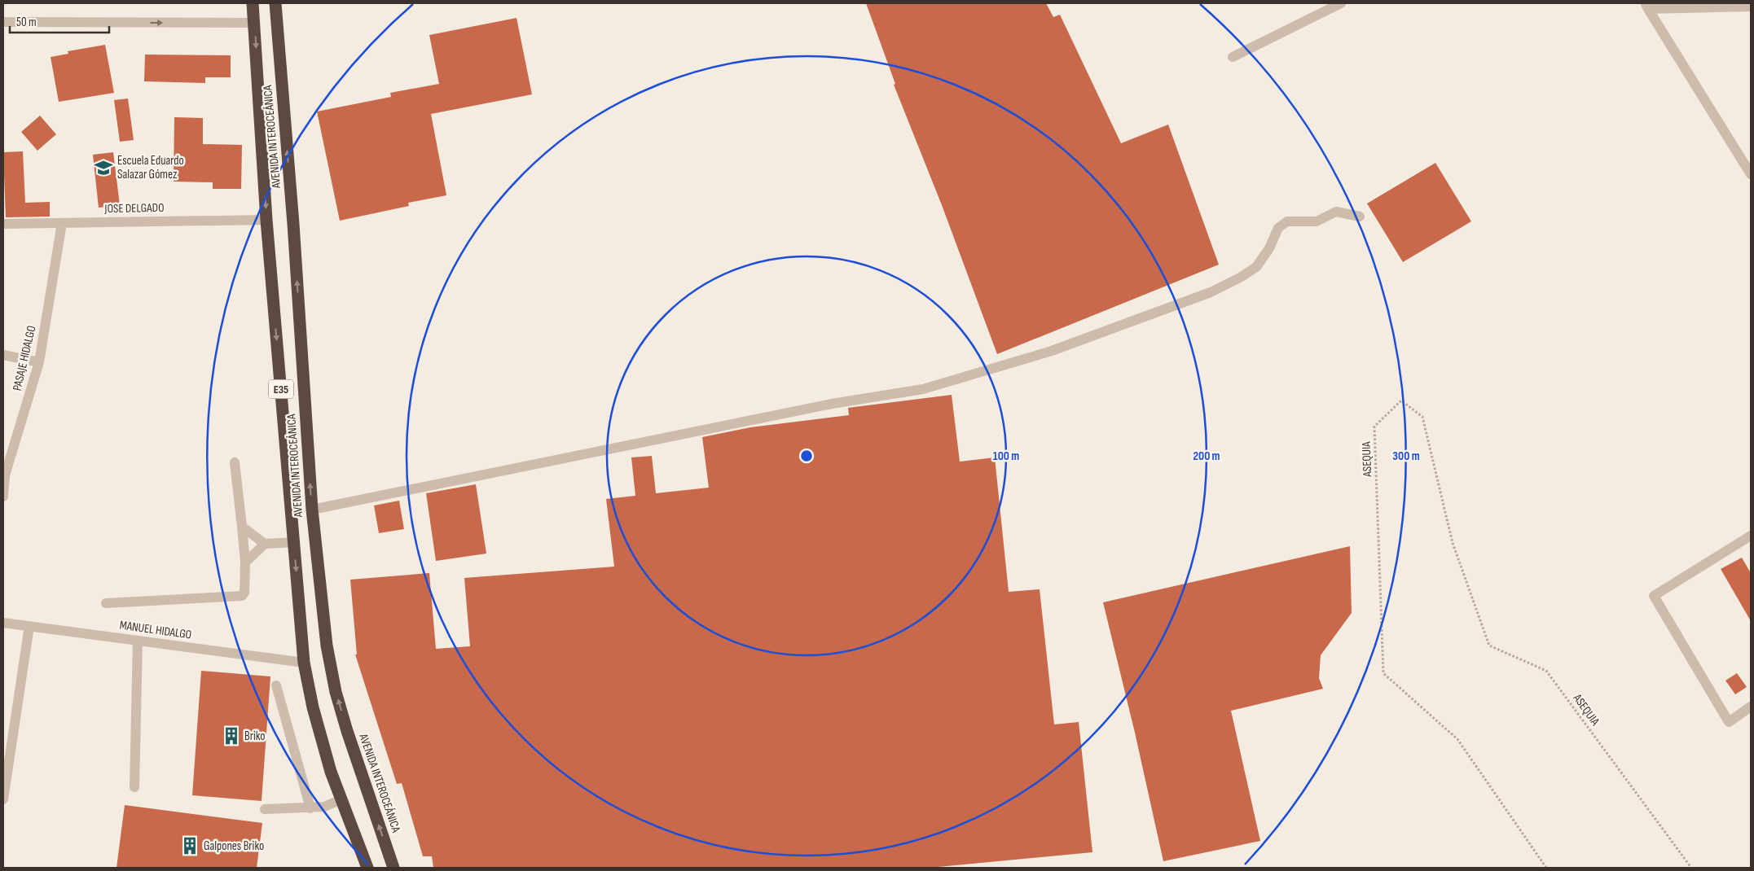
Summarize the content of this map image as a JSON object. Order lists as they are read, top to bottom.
{
  "streets": {
    "highway": ["AVENIDA INTEROCEÁNICA", "E35"],
    "street": ["JOSE DELGADO", "PASAJE HIDALGO", "MANUEL HIDALGO"],
    "path": ["ASEQUIA"]
  },
  "crossings": [
    ["AVENIDA INTEROCEÁNICA", "JOSE DELGADO"],
    ["AVENIDA INTEROCEÁNICA", "MANUEL HIDALGO"],
    ["JOSE DELGADO", "PASAJE HIDALGO"]
  ],
  "places": {
    "school or university": ["Escuela Eduardo Salazar Gómez"],
    "building": ["Briko", "Galpones Briko"]
  },
  "scale_bar": "50 m",
  "rings": ["100 m", "200 m", "300 m"]
}
